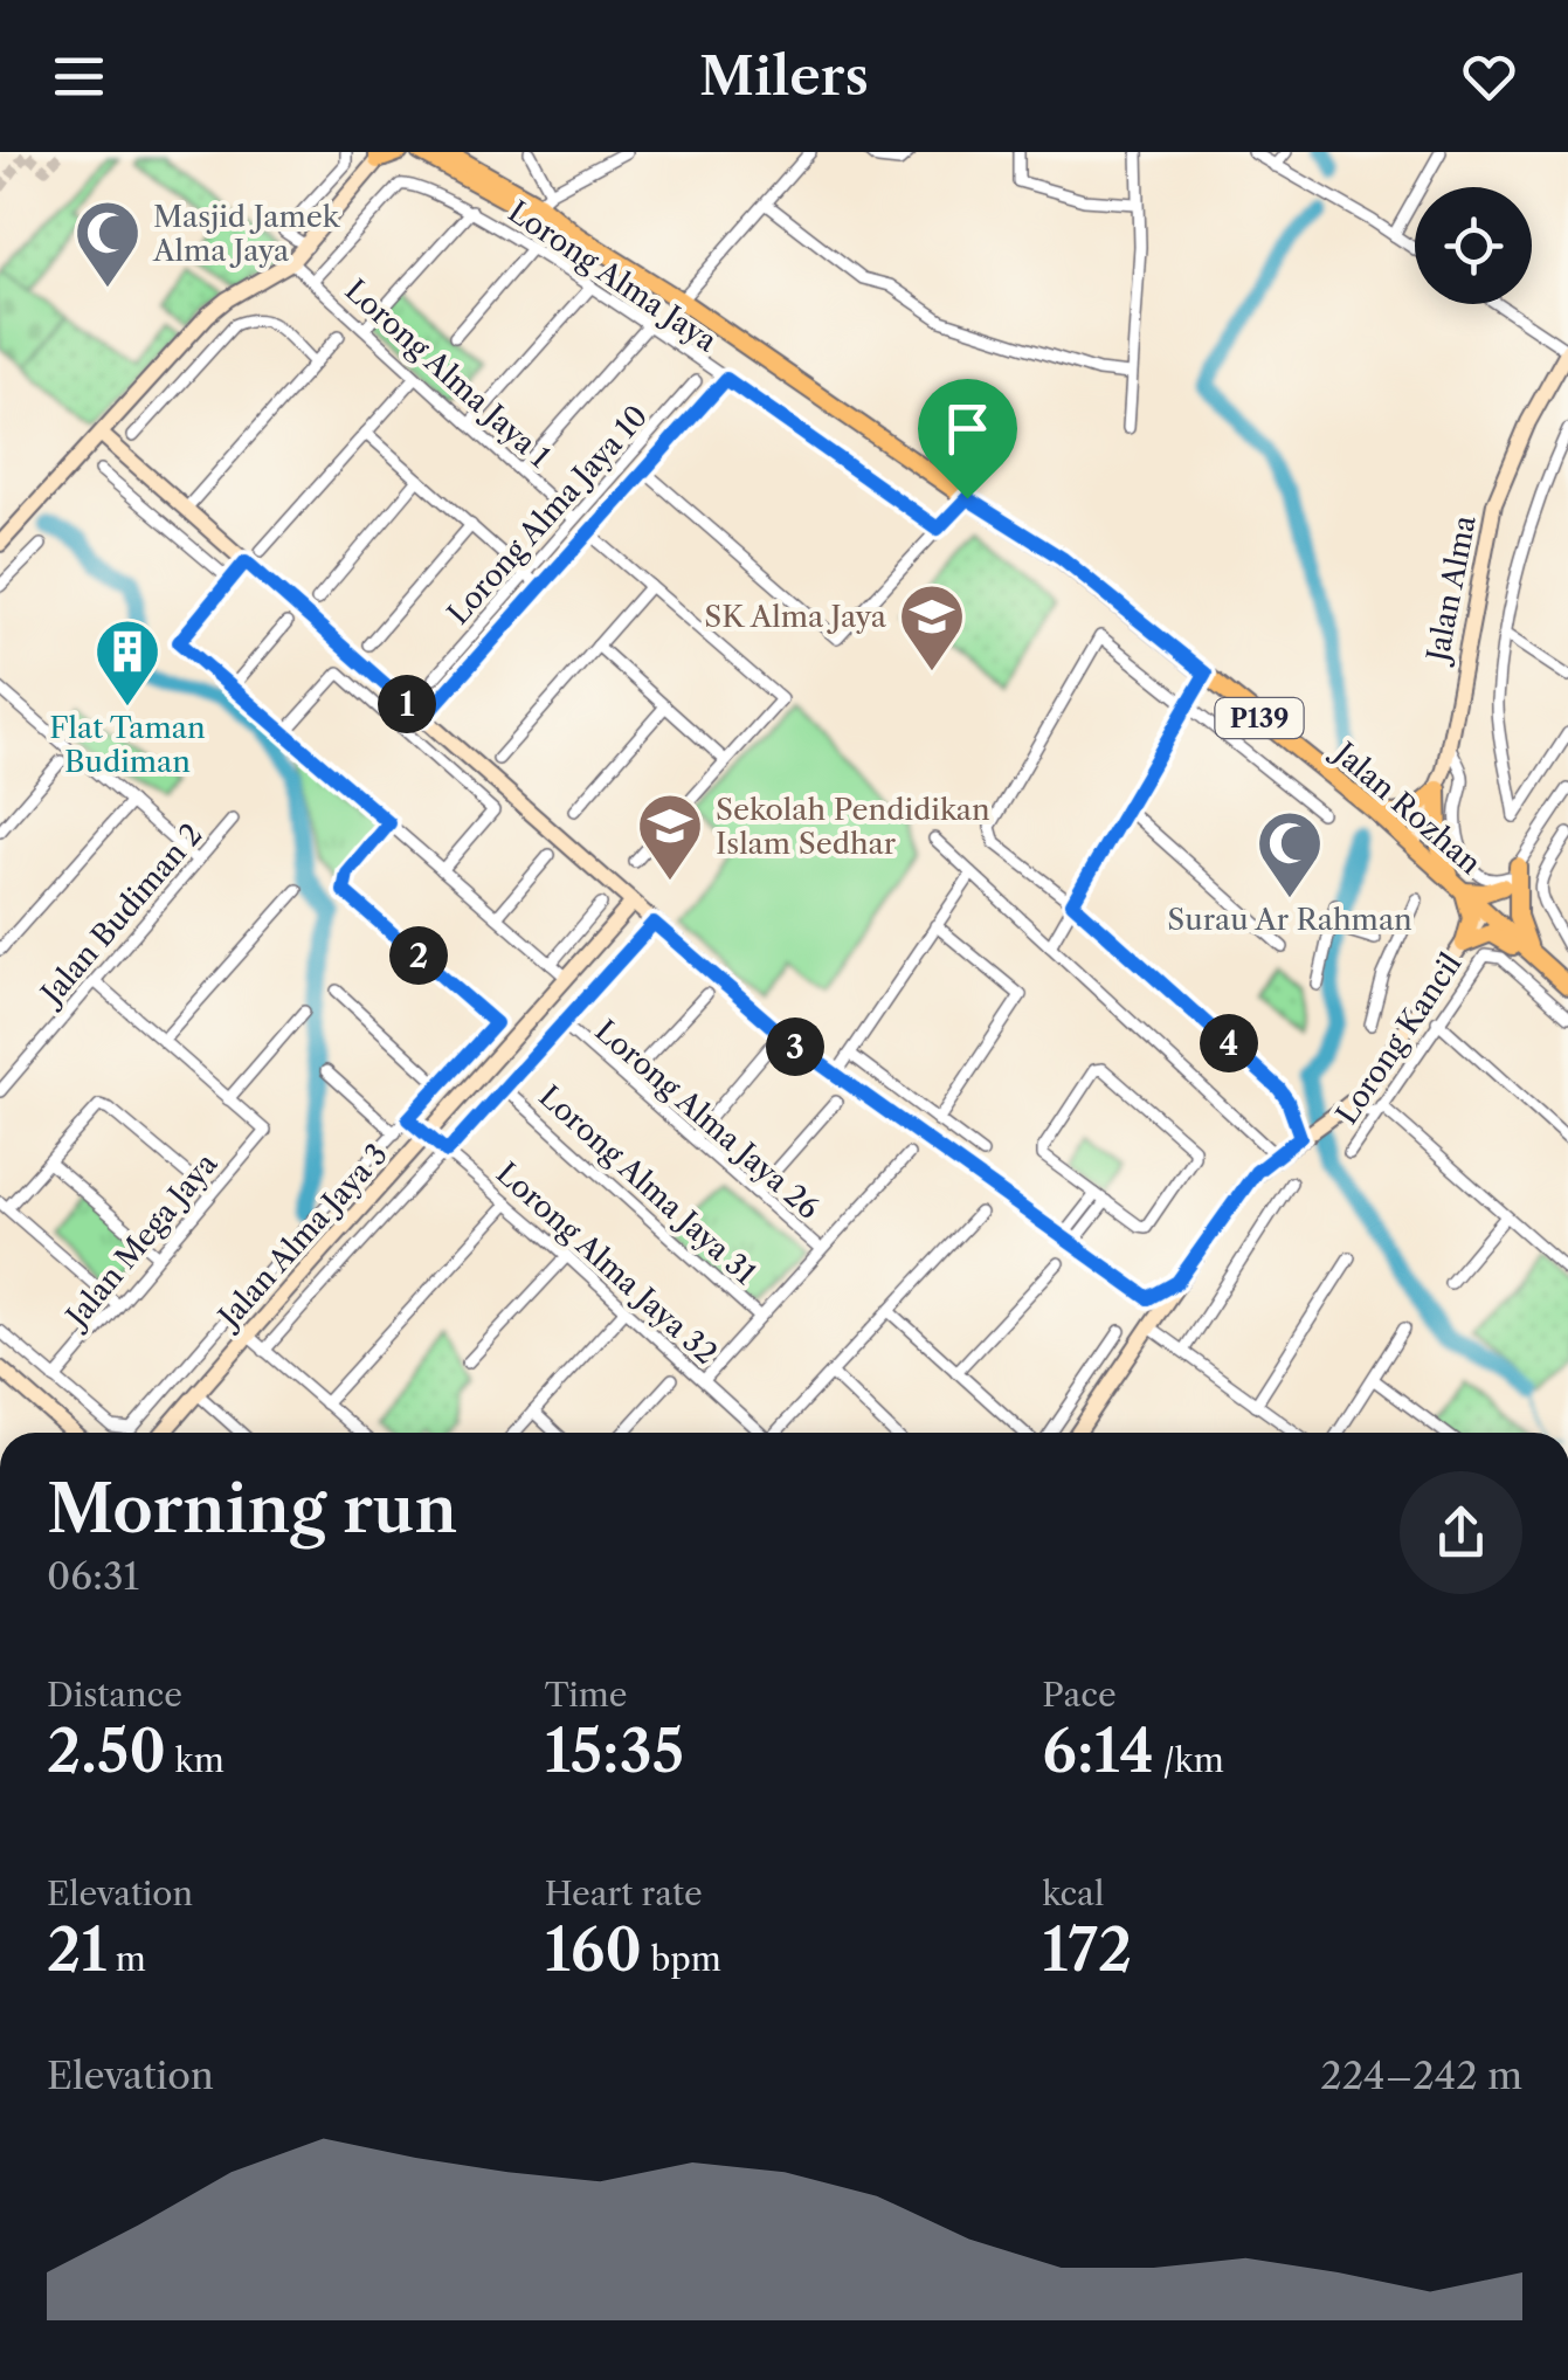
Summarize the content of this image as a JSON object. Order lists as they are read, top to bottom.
{
  "streets": {
    "main road": ["P139", "Jalan Rozhan"],
    "street": [
      "Lorong Alma Jaya",
      "Lorong Alma Jaya 1",
      "Lorong Alma Jaya 10",
      "Jalan Alma",
      "Jalan Budiman 2",
      "Lorong Kancil",
      "Lorong Alma Jaya 26",
      "Lorong Alma Jaya 31",
      "Jalan Alma Jaya 3",
      "Jalan Mega Jaya",
      "Lorong Alma Jaya 32"
    ]
  },
  "crossings": [
    ["Lorong Alma Jaya", "Lorong Alma Jaya 1"],
    ["Lorong Alma Jaya", "Lorong Alma Jaya 10"],
    ["Lorong Alma Jaya 1", "Lorong Alma Jaya 10"],
    ["Jalan Alma", "Jalan Rozhan"],
    ["Lorong Alma Jaya 26", "Jalan Alma Jaya 3"],
    ["Lorong Alma Jaya 31", "Jalan Alma Jaya 3"],
    ["Jalan Alma Jaya 3", "Jalan Mega Jaya"],
    ["Jalan Alma Jaya 3", "Lorong Alma Jaya 32"]
  ],
  "places": {
    "mosque": ["Masjid Jamek Alma Jaya", "Surau Ar Rahman"],
    "school or university": ["SK Alma Jaya", "Sekolah Pendidikan Islam Sedhar"],
    "building": ["Flat Taman Budiman"]
  },
  "page": {
    "header": "Milers",
    "pins": [
      "1",
      "2",
      "4",
      "3"
    ],
    "heading": ["Morning run", "06:31"],
    "stats": [
      ["Distance", "2.50 km"],
      ["Time", "15:35"],
      ["Pace", "6:14 /km"],
      ["Elevation", "21 m"],
      ["Heart rate", "160 bpm"],
      ["kcal", "172"]
    ],
    "chart": ["Elevation", "224–242 m"]
  }
}
